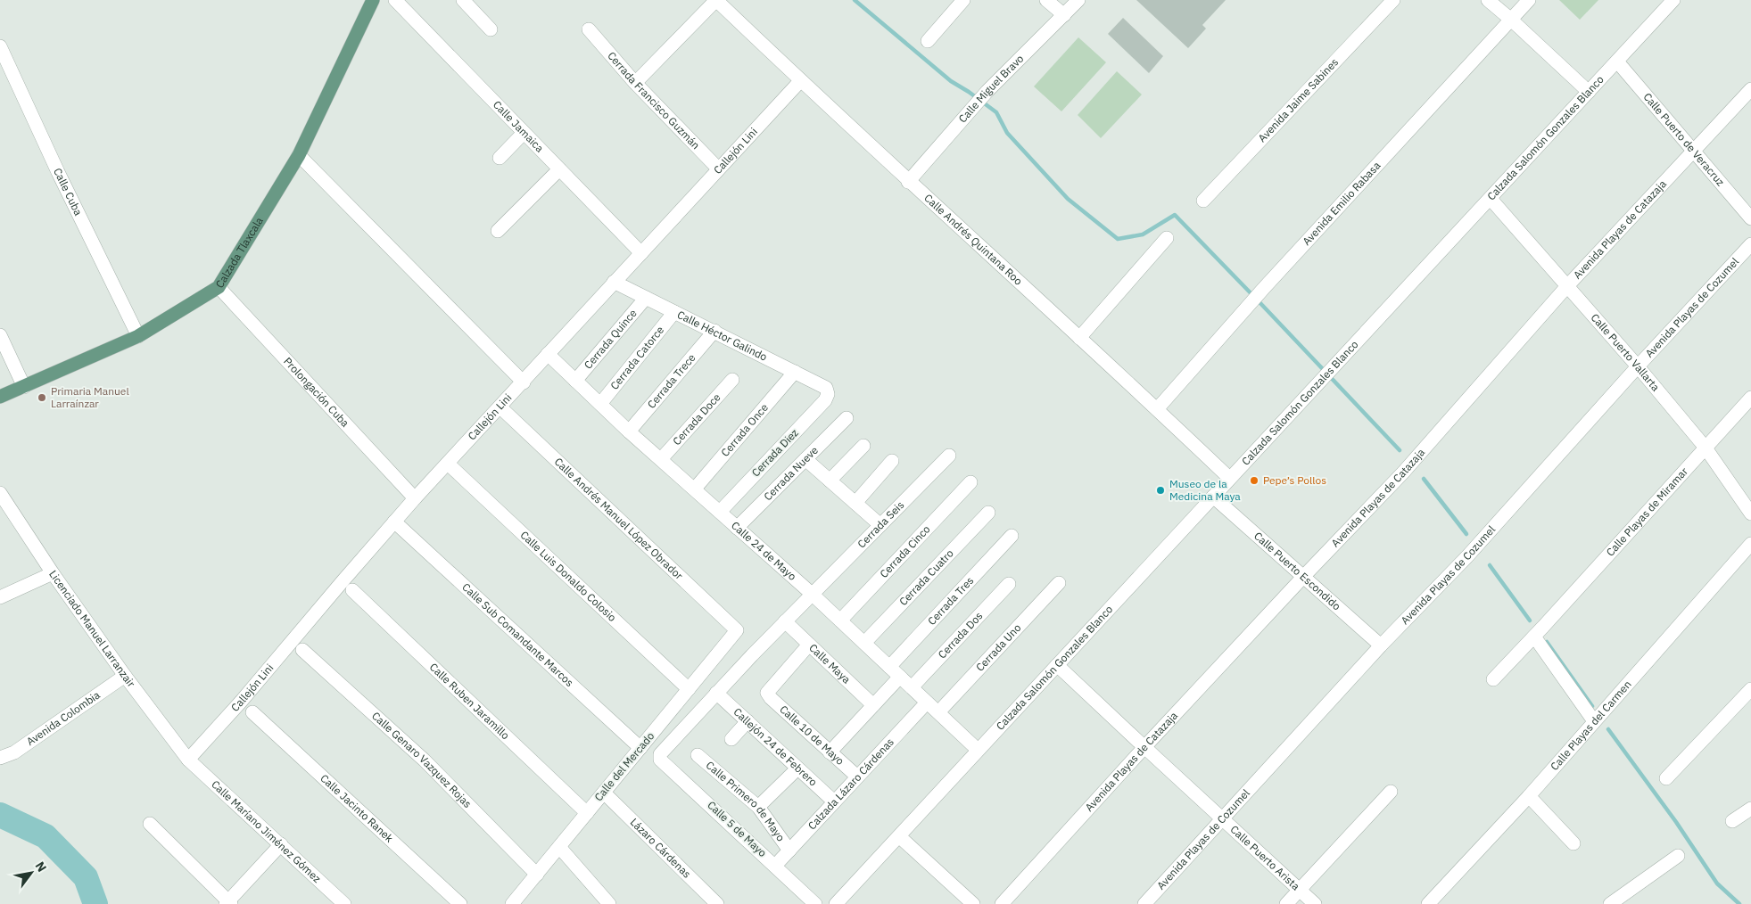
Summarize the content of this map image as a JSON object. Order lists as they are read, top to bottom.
{
  "streets": {
    "main road": ["Calzada Tlaxcala"],
    "street": [
      "Calle Miguel Bravo",
      "Cerrada Francisco Guzmán",
      "Avenida Jaime Sabines",
      "Calle Jamaica",
      "Calzada Salomón Gonzales Blanco",
      "Calle Puerto de Veracruz",
      "Callejón Lini",
      "Calle Cuba",
      "Avenida Emilio Rabasa",
      "Avenida Playas de Catazaja",
      "Calle Andrés Quintana Roo",
      "Avenida Playas de Cozumel",
      "Calle Héctor Galindo",
      "Cerrada Quince",
      "Calle Puerto Vallarta",
      "Cerrada Catorce",
      "Cerrada Trece",
      "Prolongación Cuba",
      "Cerrada Doce",
      "Cerrada Once",
      "Cerrada Diez",
      "Cerrada Nueve",
      "Calle Playas de Miramar",
      "Calle Andrés Manuel López Obrador",
      "Cerrada Seis",
      "Calle 24 de Mayo",
      "Cerrada Cinco",
      "Calle Puerto Escondido",
      "Calle Luis Donaldo Colosio",
      "Cerrada Cuatro",
      "Cerrada Tres",
      "Licenciado Manuel Larranzair",
      "Calle Sub Comandante Marcos",
      "Cerrada Dos",
      "Cerrada Uno",
      "Calle Maya",
      "Calle Ruben Jaramillo",
      "Avenida Colombia",
      "Calle Playas del Carmen",
      "Calle 10 de Mayo",
      "Callejón 24 de Febrero",
      "Calle Genaro Vazquez Rojas",
      "Calle del Mercado",
      "Calzada Lázaro Cárdenas",
      "Calle Primero de Mayo",
      "Calle Jacinto Ranek",
      "Calle 5 de Mayo",
      "Calle Maríano Jiménez Gómez",
      "Lázaro Cárdenas",
      "Calle Puerto Arista"
    ]
  },
  "crossings": [
    ["Calle Miguel Bravo", "Calle Andrés Quintana Roo"],
    ["Cerrada Francisco Guzmán", "Callejón Lini"],
    ["Calle Jamaica", "Callejón Lini"],
    ["Calzada Salomón Gonzales Blanco", "Calle Puerto de Veracruz"],
    ["Calzada Salomón Gonzales Blanco", "Calle Andrés Quintana Roo"],
    ["Calzada Salomón Gonzales Blanco", "Calle Puerto Vallarta"],
    ["Calzada Salomón Gonzales Blanco", "Calle 24 de Mayo"],
    ["Calzada Salomón Gonzales Blanco", "Calle Puerto Escondido"],
    ["Calzada Salomón Gonzales Blanco", "Calle Puerto Arista"],
    ["Calle Puerto de Veracruz", "Avenida Playas de Catazaja"],
    ["Callejón Lini", "Calle Andrés Quintana Roo"],
    ["Callejón Lini", "Calle Héctor Galindo"],
    ["Callejón Lini", "Prolongación Cuba"],
    ["Callejón Lini", "Calle Andrés Manuel López Obrador"],
    ["Callejón Lini", "Calle 24 de Mayo"],
    ["Callejón Lini", "Calle Luis Donaldo Colosio"],
    ["Callejón Lini", "Licenciado Manuel Larranzair"],
    ["Callejón Lini", "Calle Sub Comandante Marcos"],
    ["Callejón Lini", "Calle Maríano Jiménez Gómez"],
    ["Calle Cuba", "Calzada Tlaxcala"],
    ["Avenida Emilio Rabasa", "Calle Andrés Quintana Roo"],
    ["Avenida Playas de Catazaja", "Calle Puerto Vallarta"],
    ["Avenida Playas de Catazaja", "Calle Puerto Escondido"],
    ["Avenida Playas de Catazaja", "Calle Puerto Arista"],
    ["Calzada Tlaxcala", "Prolongación Cuba"],
    ["Avenida Playas de Cozumel", "Calle Puerto Vallarta"],
    ["Avenida Playas de Cozumel", "Calle Puerto Escondido"],
    ["Avenida Playas de Cozumel", "Calle Puerto Arista"],
    ["Calle Héctor Galindo", "Cerrada Quince"],
    ["Calle Héctor Galindo", "Cerrada Catorce"],
    ["Calle Héctor Galindo", "Cerrada Trece"],
    ["Calle Héctor Galindo", "Cerrada Once"],
    ["Calle Héctor Galindo", "Cerrada Diez"],
    ["Cerrada Quince", "Calle 24 de Mayo"],
    ["Calle Puerto Vallarta", "Calle Playas de Miramar"],
    ["Cerrada Catorce", "Calle 24 de Mayo"],
    ["Cerrada Trece", "Calle 24 de Mayo"],
    ["Cerrada Doce", "Calle 24 de Mayo"],
    ["Cerrada Once", "Calle 24 de Mayo"],
    ["Cerrada Diez", "Calle 24 de Mayo"],
    ["Cerrada Nueve", "Calle 24 de Mayo"],
    ["Calle Andrés Manuel López Obrador", "Calle del Mercado"],
    ["Cerrada Seis", "Calle 24 de Mayo"],
    ["Cerrada Seis", "Calle del Mercado"],
    ["Calle 24 de Mayo", "Cerrada Cinco"],
    ["Calle 24 de Mayo", "Cerrada Cuatro"],
    ["Calle 24 de Mayo", "Cerrada Tres"],
    ["Calle 24 de Mayo", "Cerrada Dos"],
    ["Calle 24 de Mayo", "Cerrada Uno"],
    ["Calle 24 de Mayo", "Calle del Mercado"],
    ["Calle 24 de Mayo", "Calzada Lázaro Cárdenas"],
    ["Calle Luis Donaldo Colosio", "Calle del Mercado"],
    ["Licenciado Manuel Larranzair", "Avenida Colombia"],
    ["Licenciado Manuel Larranzair", "Calle Maríano Jiménez Gómez"],
    ["Calle Sub Comandante Marcos", "Calle del Mercado"],
    ["Calle Maya", "Calle 10 de Mayo"],
    ["Calle Maya", "Calle del Mercado"],
    ["Calle Ruben Jaramillo", "Calle del Mercado"],
    ["Calle 10 de Mayo", "Calzada Lázaro Cárdenas"],
    ["Callejón 24 de Febrero", "Calle del Mercado"],
    ["Callejón 24 de Febrero", "Calzada Lázaro Cárdenas"],
    ["Calle Genaro Vazquez Rojas", "Calle del Mercado"],
    ["Calle del Mercado", "Calle 5 de Mayo"],
    ["Calle del Mercado", "Lázaro Cárdenas"],
    ["Calzada Lázaro Cárdenas", "Calle Primero de Mayo"],
    ["Calzada Lázaro Cárdenas", "Calle 5 de Mayo"]
  ],
  "places": ["Primaria Manuel Larraínzar", "Pepe’s Pollos", "Museo de la Medicina Maya"],
  "north": "top right"
}
